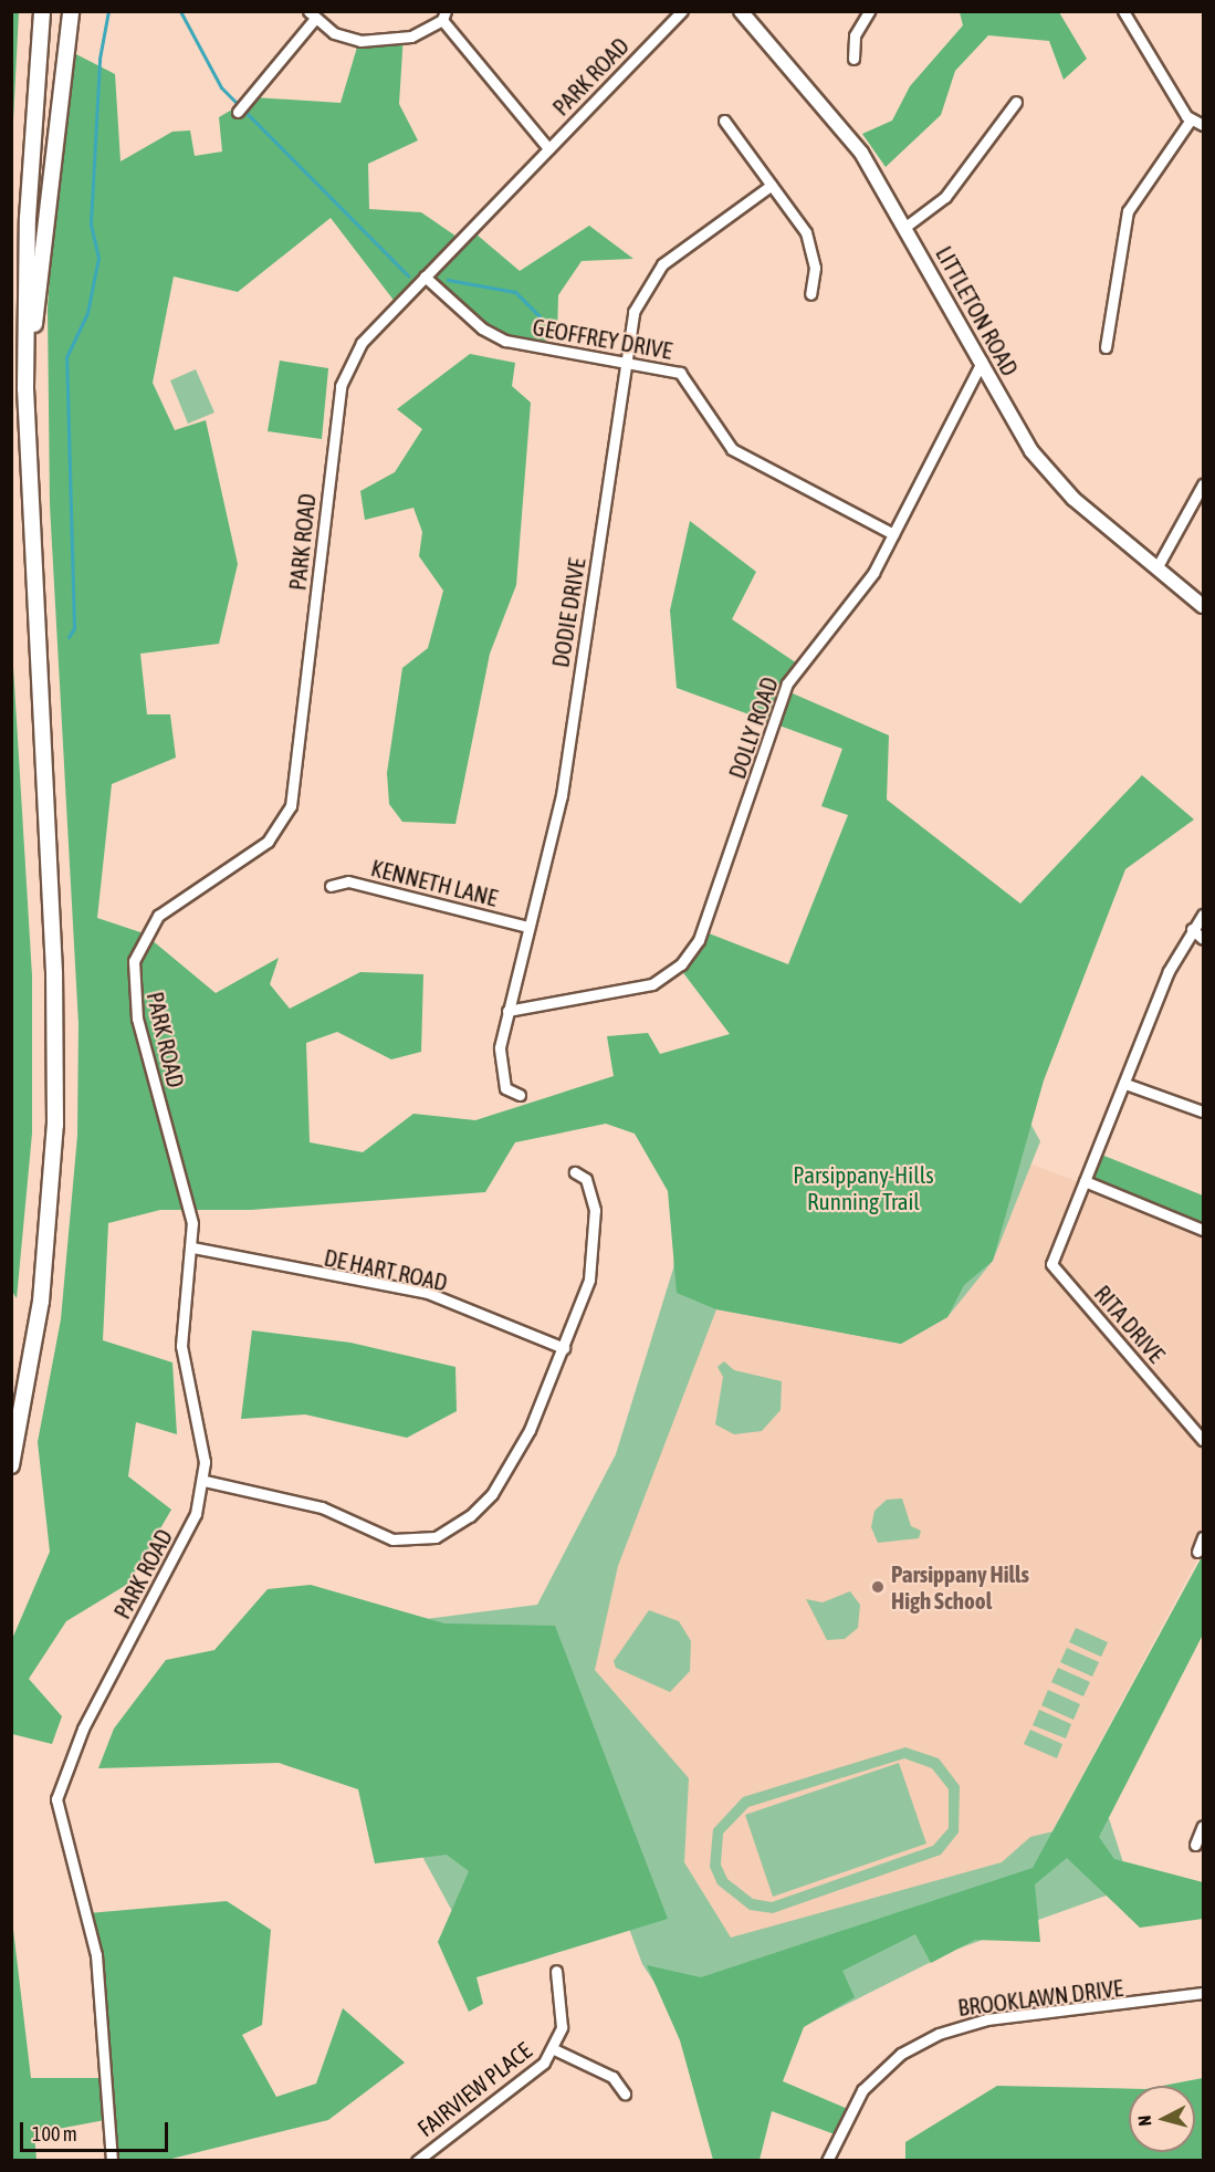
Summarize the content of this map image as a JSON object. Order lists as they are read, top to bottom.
{
  "streets": {
    "main road": ["LITTLETON ROAD"],
    "street": [
      "PARK ROAD",
      "GEOFFREY DRIVE",
      "DODIE DRIVE",
      "DOLLY ROAD",
      "KENNETH LANE",
      "DE HART ROAD",
      "RITA DRIVE",
      "BROOKLAWN DRIVE",
      "FAIRVIEW PLACE"
    ]
  },
  "crossings": [
    ["PARK ROAD", "GEOFFREY DRIVE"],
    ["PARK ROAD", "DE HART ROAD"],
    ["LITTLETON ROAD", "DOLLY ROAD"],
    ["GEOFFREY DRIVE", "DODIE DRIVE"],
    ["GEOFFREY DRIVE", "DOLLY ROAD"],
    ["DODIE DRIVE", "DOLLY ROAD"],
    ["DODIE DRIVE", "KENNETH LANE"]
  ],
  "parks": ["Parsippany-Hills Running Trail"],
  "places": ["Parsippany Hills High School"],
  "scale_bar": "100 m",
  "north": "left"
}
